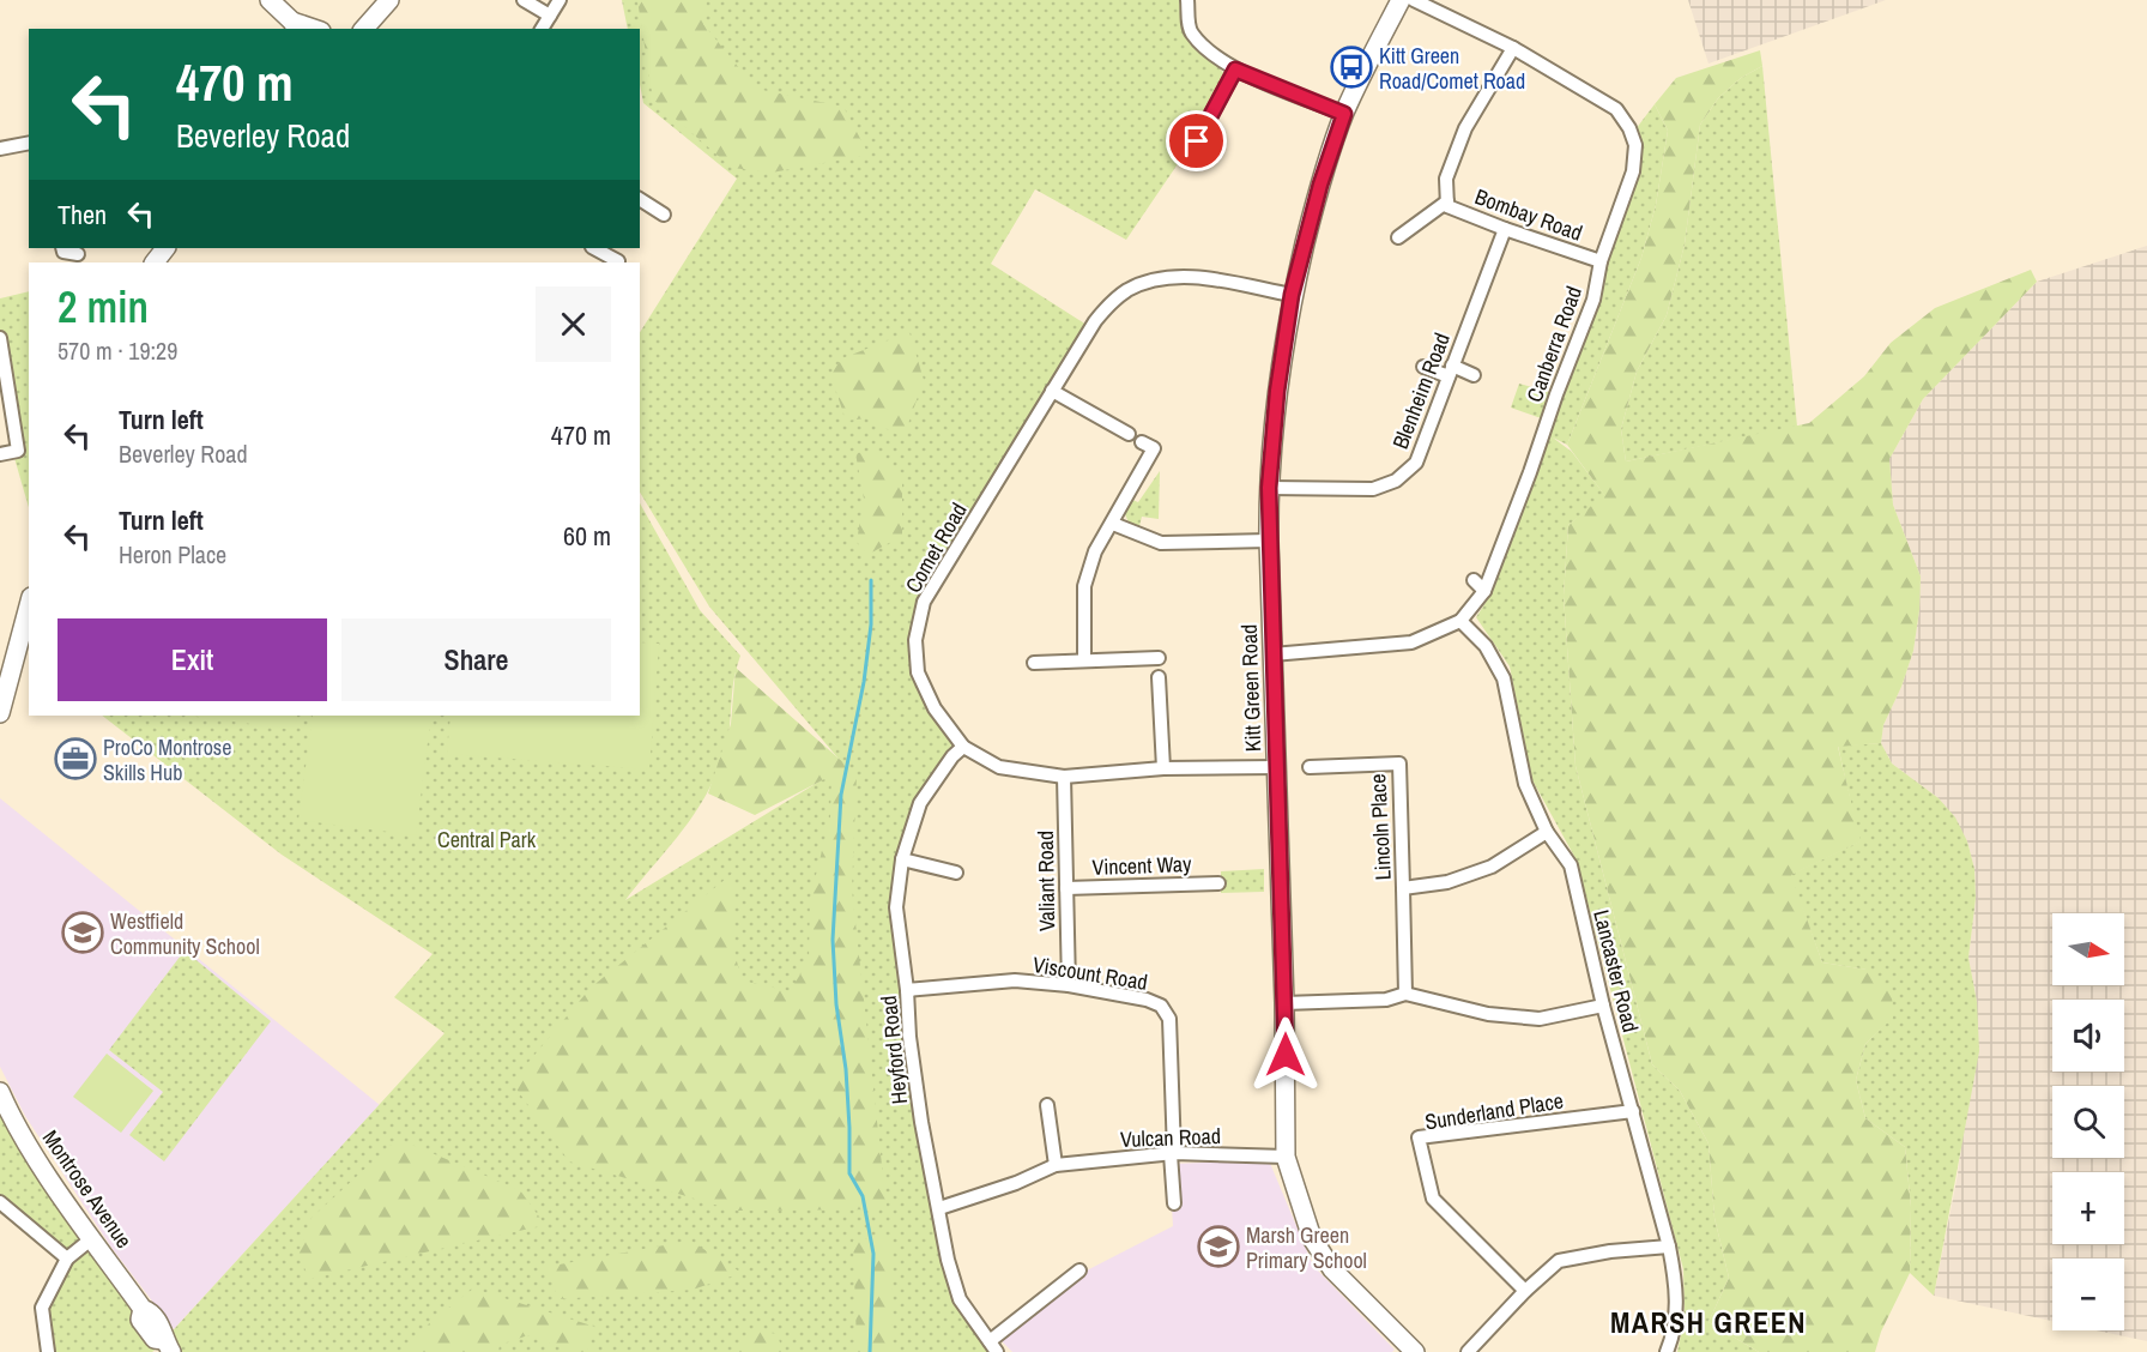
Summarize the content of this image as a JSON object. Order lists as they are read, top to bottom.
{
  "streets": {
    "street": [
      "Bombay Road",
      "Canberra Road",
      "Blenheim Road",
      "Comet Road",
      "Kitt Green Road",
      "Lincoln Place",
      "Vincent Way",
      "Valiant Road",
      "Lancaster Road",
      "Viscount Road",
      "Heyford Road",
      "Sunderland Place",
      "Vulcan Road",
      "Montrose Avenue"
    ]
  },
  "crossings": [
    ["Bombay Road", "Canberra Road"],
    ["Bombay Road", "Blenheim Road"],
    ["Canberra Road", "Kitt Green Road"],
    ["Canberra Road", "Lancaster Road"],
    ["Blenheim Road", "Kitt Green Road"],
    ["Comet Road", "Kitt Green Road"],
    ["Comet Road", "Valiant Road"],
    ["Comet Road", "Heyford Road"],
    ["Kitt Green Road", "Vulcan Road"],
    ["Vincent Way", "Valiant Road"],
    ["Valiant Road", "Viscount Road"],
    ["Lancaster Road", "Sunderland Place"],
    ["Viscount Road", "Heyford Road"],
    ["Viscount Road", "Vulcan Road"],
    ["Heyford Road", "Vulcan Road"]
  ],
  "districts": ["MARSH GREEN"],
  "parks": ["Central Park"],
  "places": {
    "bus stop": ["Kitt Green Road/Comet Road"],
    "office": ["ProCo Montrose Skills Hub"],
    "school or university": ["Westfield Community School", "Marsh Green Primary School"]
  },
  "north": "right",
  "page": {
    "turn": ["470 m", "Beverley Road"],
    "then": "Then",
    "heading": ["2 min", "570 m · 19:29"],
    "list": [
      {
        "name": "Turn left",
        "note": "Beverley Road",
        "value": "470 m"
      },
      {
        "name": "Turn left",
        "note": "Heron Place",
        "value": "60 m"
      }
    ],
    "buttons": ["Exit", "Share"],
    "map_buttons": ["+", "−"]
  }
}
